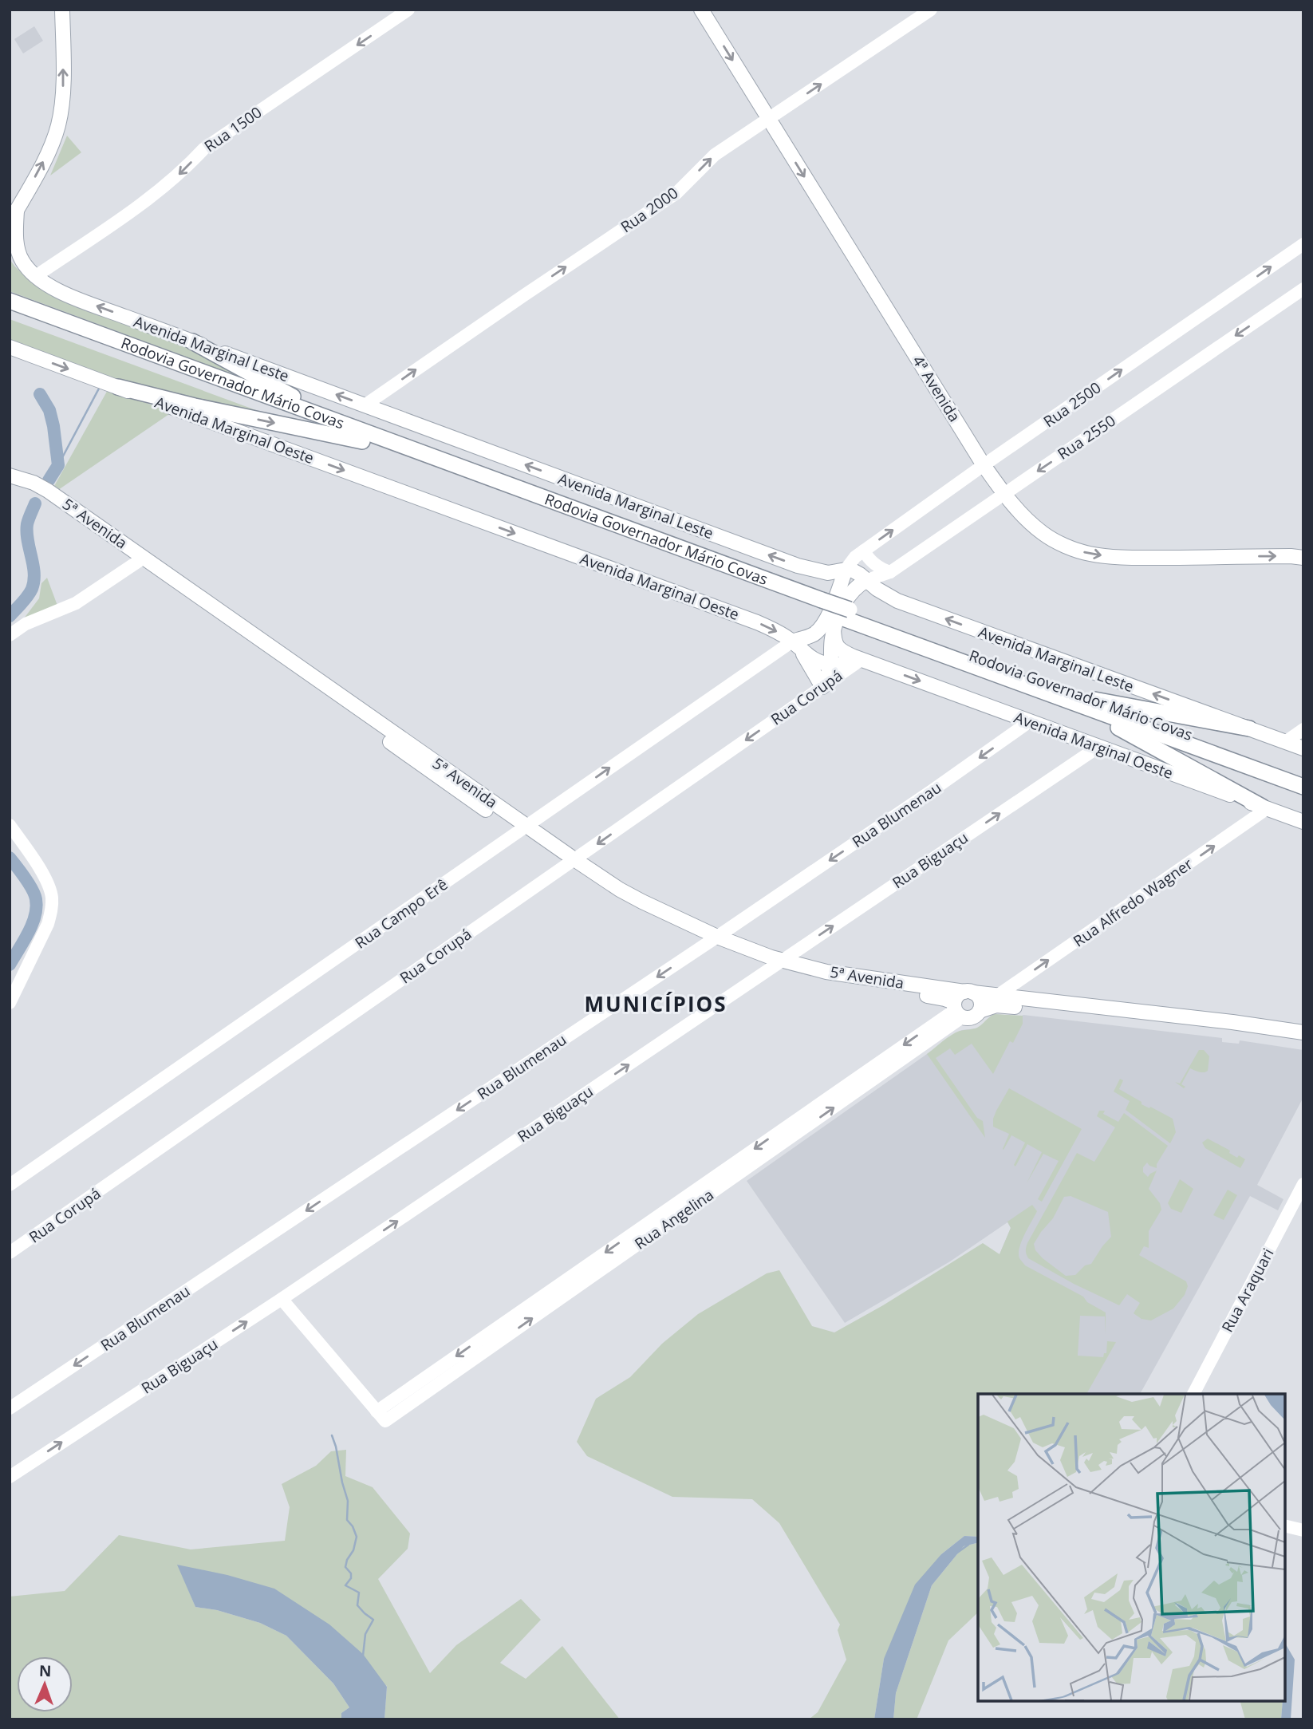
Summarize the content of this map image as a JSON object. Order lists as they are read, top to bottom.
{
  "streets": {
    "highway": ["Rodovia Governador Mário Covas"],
    "main road": [
      "Avenida Marginal Leste",
      "4ª Avenida",
      "Avenida Marginal Oeste",
      "5ª Avenida"
    ],
    "street": [
      "Rua 1500",
      "Rua 2000",
      "Rua 2500",
      "Rua 2550",
      "Rua Corupá",
      "Rua Blumenau",
      "Rua Biguaçu",
      "Rua Alfredo Wagner",
      "Rua Campo Erê",
      "Rua Angelina",
      "Rua Araquari"
    ]
  },
  "crossings": [
    ["Rua 1500", "Avenida Marginal Leste"],
    ["Rua 2000", "Avenida Marginal Leste"],
    ["Rua 2000", "4ª Avenida"],
    ["Avenida Marginal Leste", "Rua 2500"],
    ["Avenida Marginal Leste", "Rua 2550"],
    ["4ª Avenida", "Rua 2500"],
    ["4ª Avenida", "Rua 2550"],
    ["Avenida Marginal Oeste", "Rua Corupá"],
    ["Avenida Marginal Oeste", "Rua Blumenau"],
    ["Avenida Marginal Oeste", "Rua Biguaçu"],
    ["Avenida Marginal Oeste", "Rua Alfredo Wagner"],
    ["Avenida Marginal Oeste", "Rua Campo Erê"],
    ["5ª Avenida", "Rua Corupá"],
    ["5ª Avenida", "Rua Blumenau"],
    ["5ª Avenida", "Rua Biguaçu"],
    ["5ª Avenida", "Rua Alfredo Wagner"],
    ["5ª Avenida", "Rua Campo Erê"],
    ["5ª Avenida", "Rua Angelina"],
    ["Rua Biguaçu", "Rua Angelina"]
  ],
  "one_way": [
    "Rua 1500",
    "Rua 2000",
    "Avenida Marginal Leste",
    "4ª Avenida",
    "Rua 2500",
    "Avenida Marginal Oeste",
    "Rua 2550",
    "Rua Blumenau",
    "Rua Biguaçu",
    "Rua Alfredo Wagner"
  ],
  "districts": ["MUNICÍPIOS"],
  "north": "top"
}
